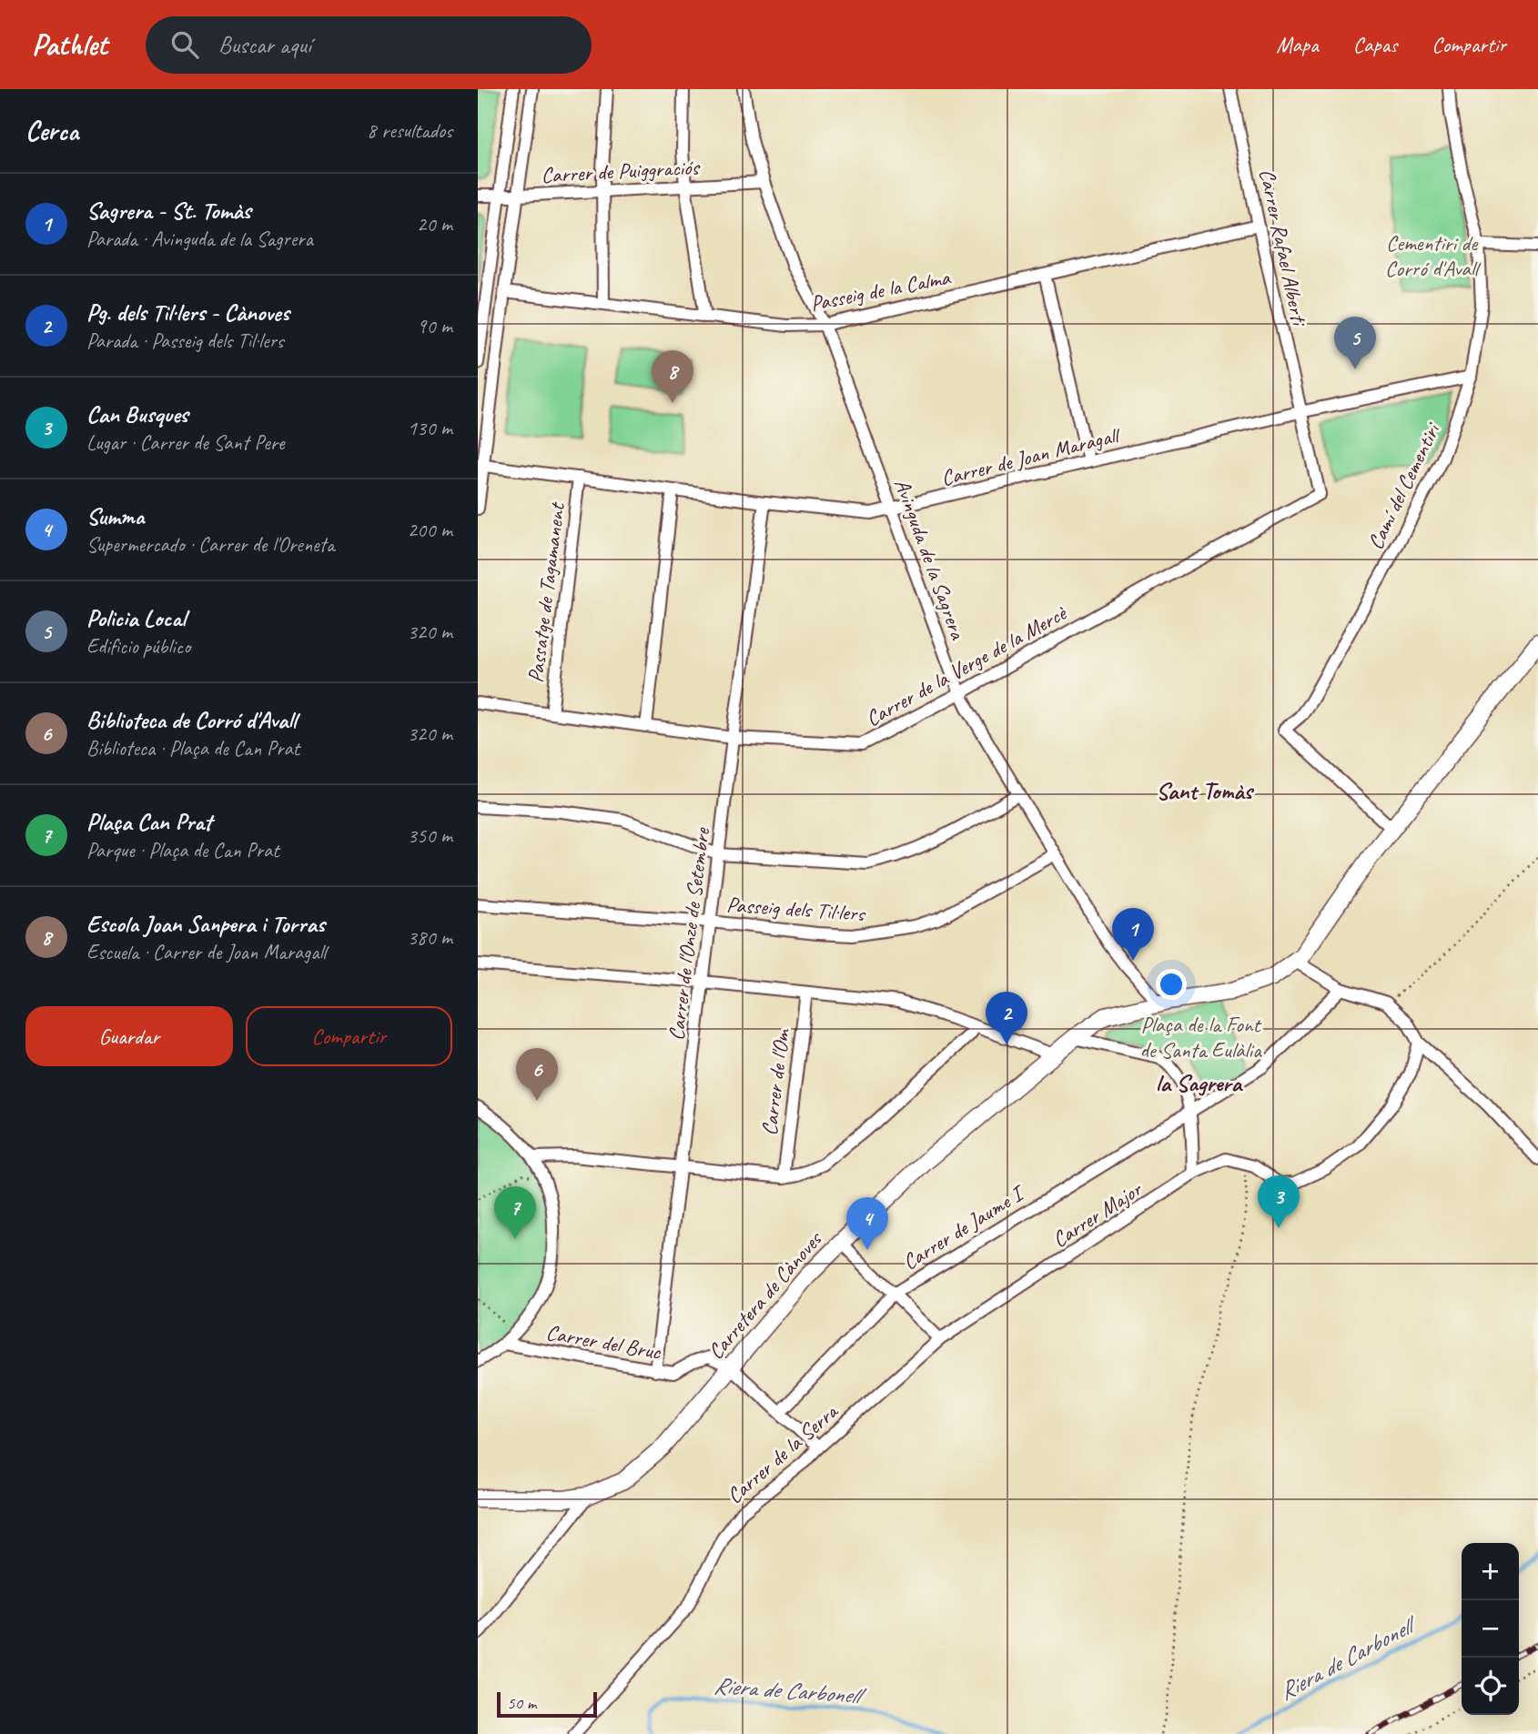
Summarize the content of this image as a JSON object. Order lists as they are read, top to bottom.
{
  "streets": {
    "street": [
      "Carrer de Puiggraciós",
      "Carrer Rafael Alberti",
      "Passeig de la Calma",
      "Carrer de Joan Maragall",
      "Camí del Cementiri",
      "Avinguda de la Sagrera",
      "Passatge de Tagamanent",
      "Carrer de la Verge de la Mercè",
      "Passeig dels Til·lers",
      "Carrer de l'Onze de Setembre",
      "Carrer de l'Om",
      "Carrer Major",
      "Carrer de Jaume I",
      "Carretera de Cànoves",
      "Carrer del Bruc",
      "Carrer de la Serra"
    ]
  },
  "crossings": [
    ["Carrer de Puiggraciós", "Avinguda de la Sagrera"],
    ["Carrer Rafael Alberti", "Passeig de la Calma"],
    ["Carrer Rafael Alberti", "Carrer de Joan Maragall"],
    ["Carrer Rafael Alberti", "Carrer de la Verge de la Mercè"],
    ["Passeig de la Calma", "Avinguda de la Sagrera"],
    ["Carrer de Joan Maragall", "Camí del Cementiri"],
    ["Carrer de Joan Maragall", "Avinguda de la Sagrera"],
    ["Carrer de Joan Maragall", "Passatge de Tagamanent"],
    ["Carrer de Joan Maragall", "Carrer de la Verge de la Mercè"],
    ["Carrer de Joan Maragall", "Carrer de l'Onze de Setembre"],
    ["Camí del Cementiri", "Carretera de Cànoves"],
    ["Avinguda de la Sagrera", "Carrer de la Verge de la Mercè"],
    ["Avinguda de la Sagrera", "Passeig dels Til·lers"],
    ["Avinguda de la Sagrera", "Carretera de Cànoves"],
    ["Passatge de Tagamanent", "Carrer de la Verge de la Mercè"],
    ["Carrer de la Verge de la Mercè", "Carrer de l'Onze de Setembre"],
    ["Passeig dels Til·lers", "Carrer de l'Onze de Setembre"],
    ["Carrer de l'Onze de Setembre", "Carrer del Bruc"],
    ["Carrer Major", "Carrer de la Serra"],
    ["Carretera de Cànoves", "Carrer del Bruc"]
  ],
  "districts": ["Sant Tomàs", "la Sagrera"],
  "water": ["Riera de Carbonell"],
  "parks": ["Cementiri de Corró d'Avall", "Plaça de la Font de Santa Eulàlia"],
  "scale_bar": "50 m",
  "page": {
    "header": "Pathlet",
    "search": "Buscar aquí",
    "nav": ["Mapa", "Capas", "Compartir"],
    "heading": ["Cerca", "8 resultados"],
    "list": [
      {
        "mark": "1",
        "name": "Sagrera - St. Tomàs",
        "note": "Parada · Avinguda de la Sagrera",
        "value": "20 m"
      },
      {
        "mark": "2",
        "name": "Pg. dels Til·lers - Cànoves",
        "note": "Parada · Passeig dels Til·lers",
        "value": "90 m"
      },
      {
        "mark": "3",
        "name": "Can Busques",
        "note": "Lugar · Carrer de Sant Pere",
        "value": "130 m"
      },
      {
        "mark": "4",
        "name": "Summa",
        "note": "Supermercado · Carrer de l'Oreneta",
        "value": "200 m"
      },
      {
        "mark": "5",
        "name": "Policia Local",
        "note": "Edificio público",
        "value": "320 m"
      },
      {
        "mark": "6",
        "name": "Biblioteca de Corró d'Avall",
        "note": "Biblioteca · Plaça de Can Prat",
        "value": "320 m"
      },
      {
        "mark": "7",
        "name": "Plaça Can Prat",
        "note": "Parque · Plaça de Can Prat",
        "value": "350 m"
      },
      {
        "mark": "8",
        "name": "Escola Joan Sanpera i Torras",
        "note": "Escuela · Carrer de Joan Maragall",
        "value": "380 m"
      }
    ],
    "pins": [
      "5",
      "8",
      "1",
      "2",
      "6",
      "3",
      "7",
      "4"
    ],
    "buttons": ["Guardar", "Compartir"],
    "map_buttons": ["+", "−"],
    "scale": "50 m"
  }
}
